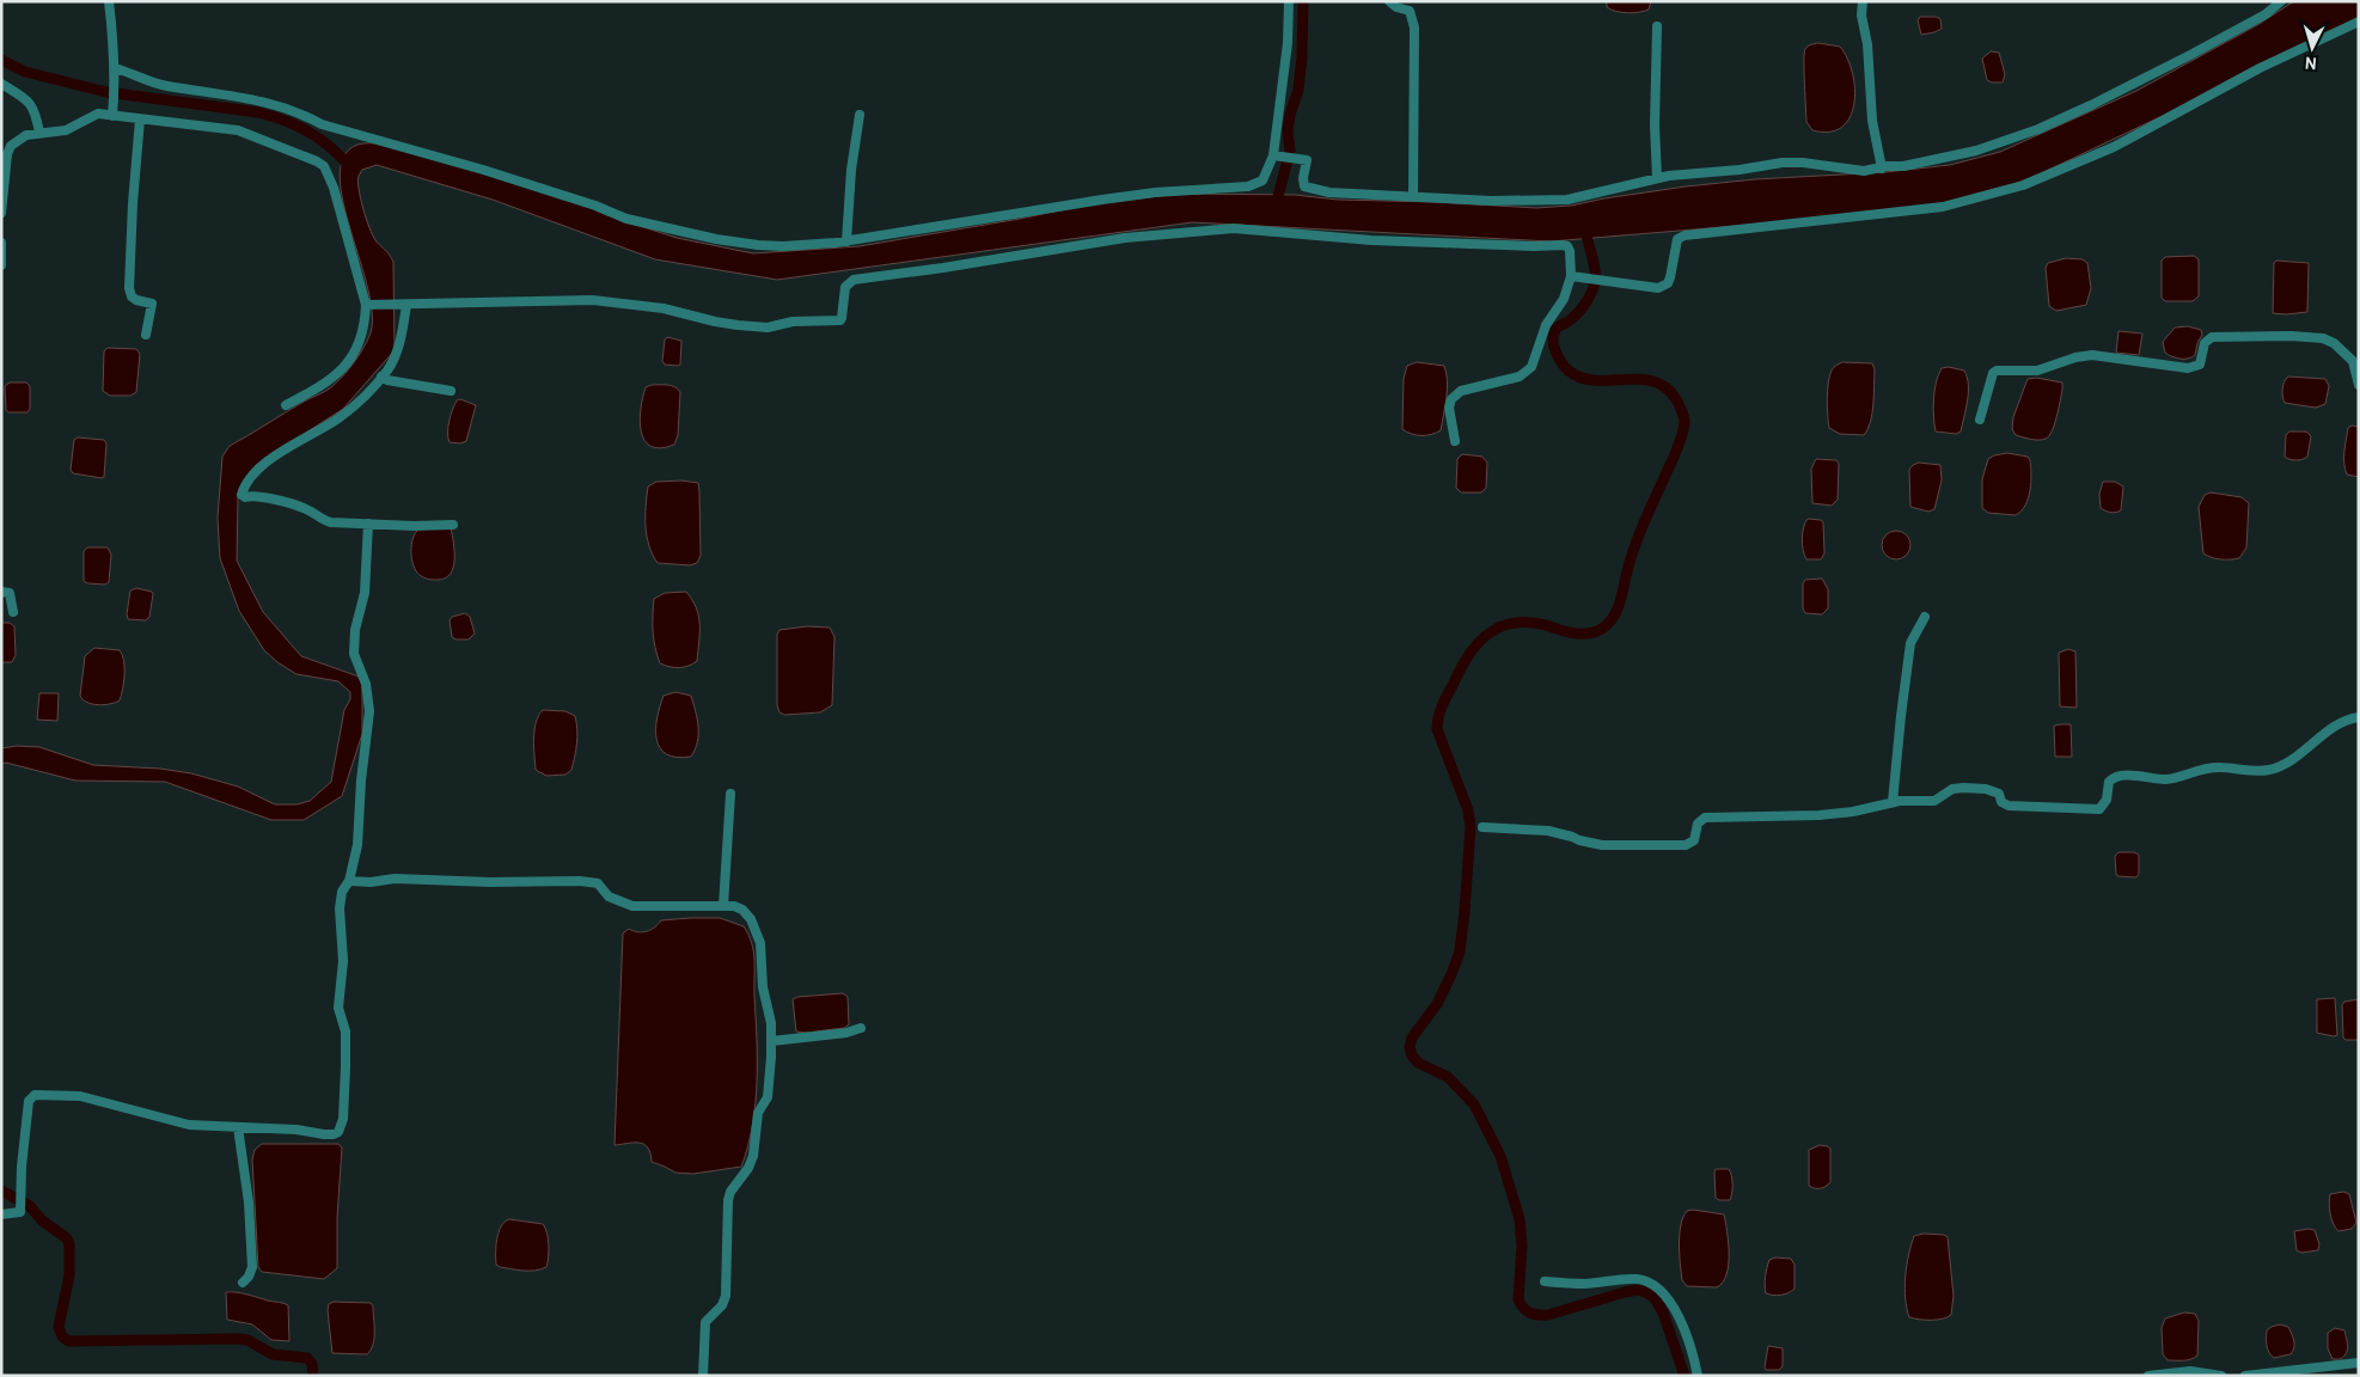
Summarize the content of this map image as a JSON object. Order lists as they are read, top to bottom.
{
  "north": "bottom"
}
